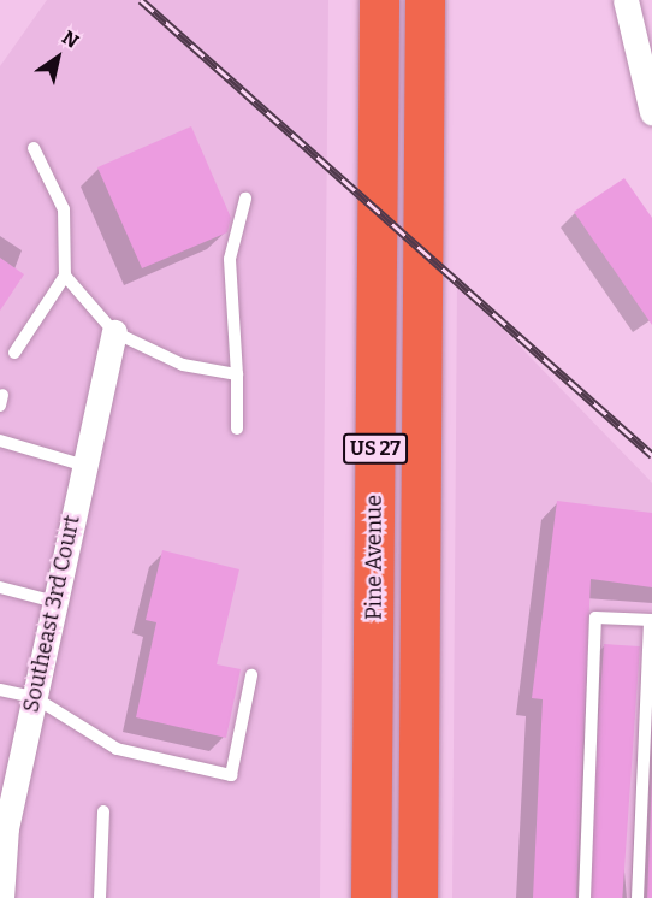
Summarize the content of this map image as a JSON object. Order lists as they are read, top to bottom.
{
  "streets": {
    "highway": ["US 27", "Pine Avenue"],
    "street": ["Southeast 3rd Court"]
  },
  "north": "top right"
}
